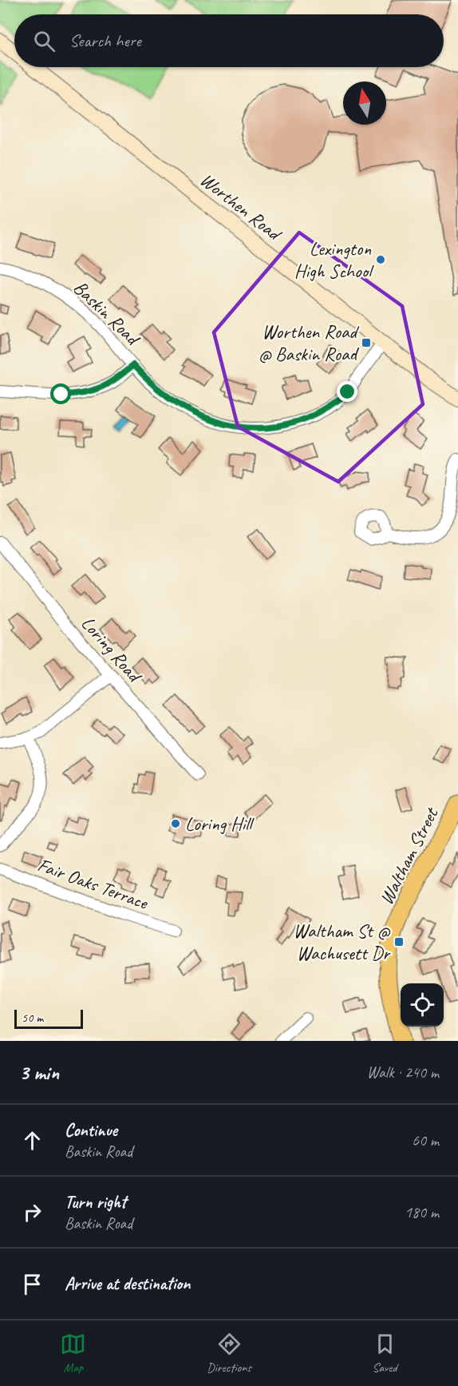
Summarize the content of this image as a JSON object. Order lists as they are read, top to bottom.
{
  "streets": {
    "main road": ["Worthen Road", "Waltham Street"],
    "street": ["Baskin Road", "Loring Road", "Fair Oaks Terrace"]
  },
  "crossings": [
    ["Worthen Road", "Baskin Road"]
  ],
  "places": {
    "other": ["Lexington High School", "Loring Hill"],
    "transit": ["Worthen Road @ Baskin Road", "Waltham St @ Wachusett Dr"]
  },
  "scale_bar": "50 m",
  "north": "top",
  "page": {
    "search": "Search here",
    "scale": "50 m",
    "heading": ["3 min", "Walk · 240 m"],
    "list": [
      ["Continue", "Baskin Road", "60 m"],
      ["Turn right", "Baskin Road", "180 m"],
      "Arrive at destination"
    ],
    "nav": ["Map", "Directions", "Saved"]
  }
}
